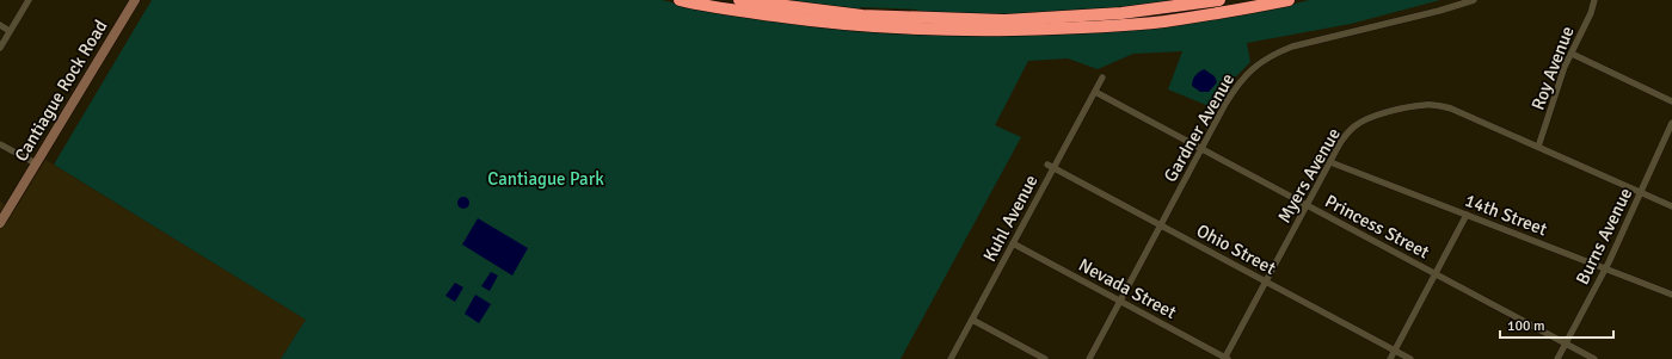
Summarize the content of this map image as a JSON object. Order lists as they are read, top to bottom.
{
  "streets": {
    "main road": ["Cantiague Rock Road"],
    "street": [
      "Roy Avenue",
      "Gardner Avenue",
      "Myers Avenue",
      "14th Street",
      "Kuhl Avenue",
      "Princess Street",
      "Burns Avenue",
      "Ohio Street",
      "Nevada Street"
    ]
  },
  "crossings": [
    ["Roy Avenue", "Myers Avenue"],
    ["Gardner Avenue", "Princess Street"],
    ["Gardner Avenue", "Ohio Street"],
    ["Gardner Avenue", "Nevada Street"],
    ["Myers Avenue", "14th Street"],
    ["Myers Avenue", "Princess Street"],
    ["Myers Avenue", "Burns Avenue"],
    ["Myers Avenue", "Ohio Street"],
    ["Myers Avenue", "Nevada Street"],
    ["14th Street", "Burns Avenue"],
    ["Kuhl Avenue", "Princess Street"],
    ["Kuhl Avenue", "Ohio Street"],
    ["Kuhl Avenue", "Nevada Street"],
    ["Princess Street", "Burns Avenue"]
  ],
  "parks": ["Cantiague Park"],
  "scale_bar": "100 m"
}
